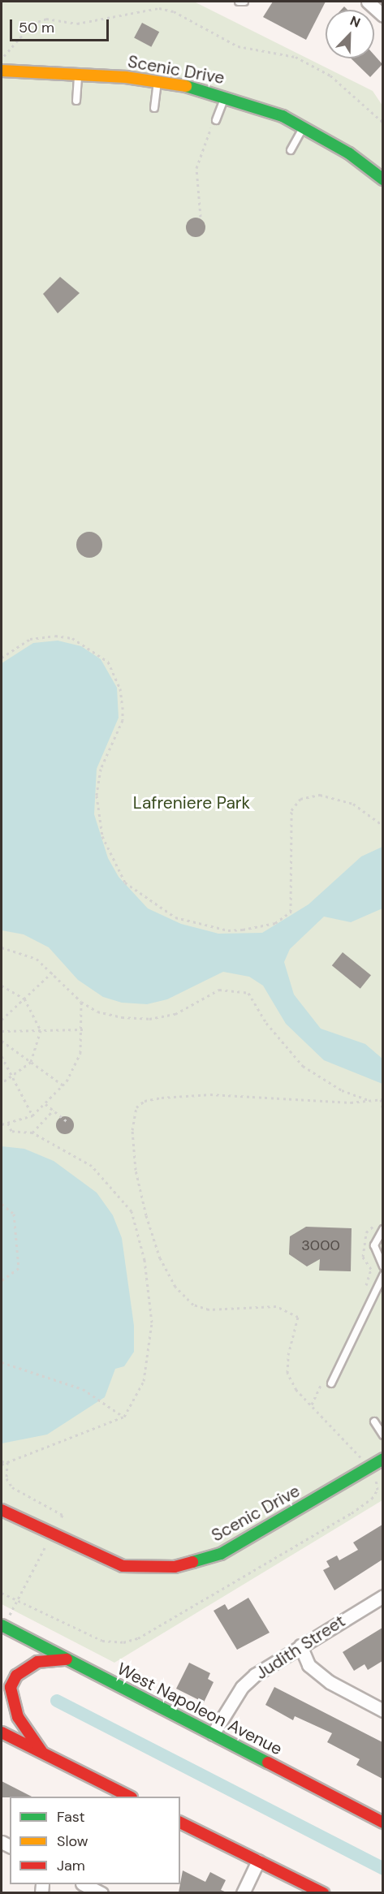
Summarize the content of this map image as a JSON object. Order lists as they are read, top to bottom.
{
  "streets": {
    "main road": ["Scenic Drive", "West Napoleon Avenue"],
    "street": ["Judith Street"]
  },
  "crossings": [
    ["Judith Street", "West Napoleon Avenue"]
  ],
  "parks": ["Lafreniere Park"],
  "house_numbers": ["3000"],
  "legend": ["Fast", "Slow", "Jam"],
  "scale_bar": "50 m",
  "north": "top right"
}
